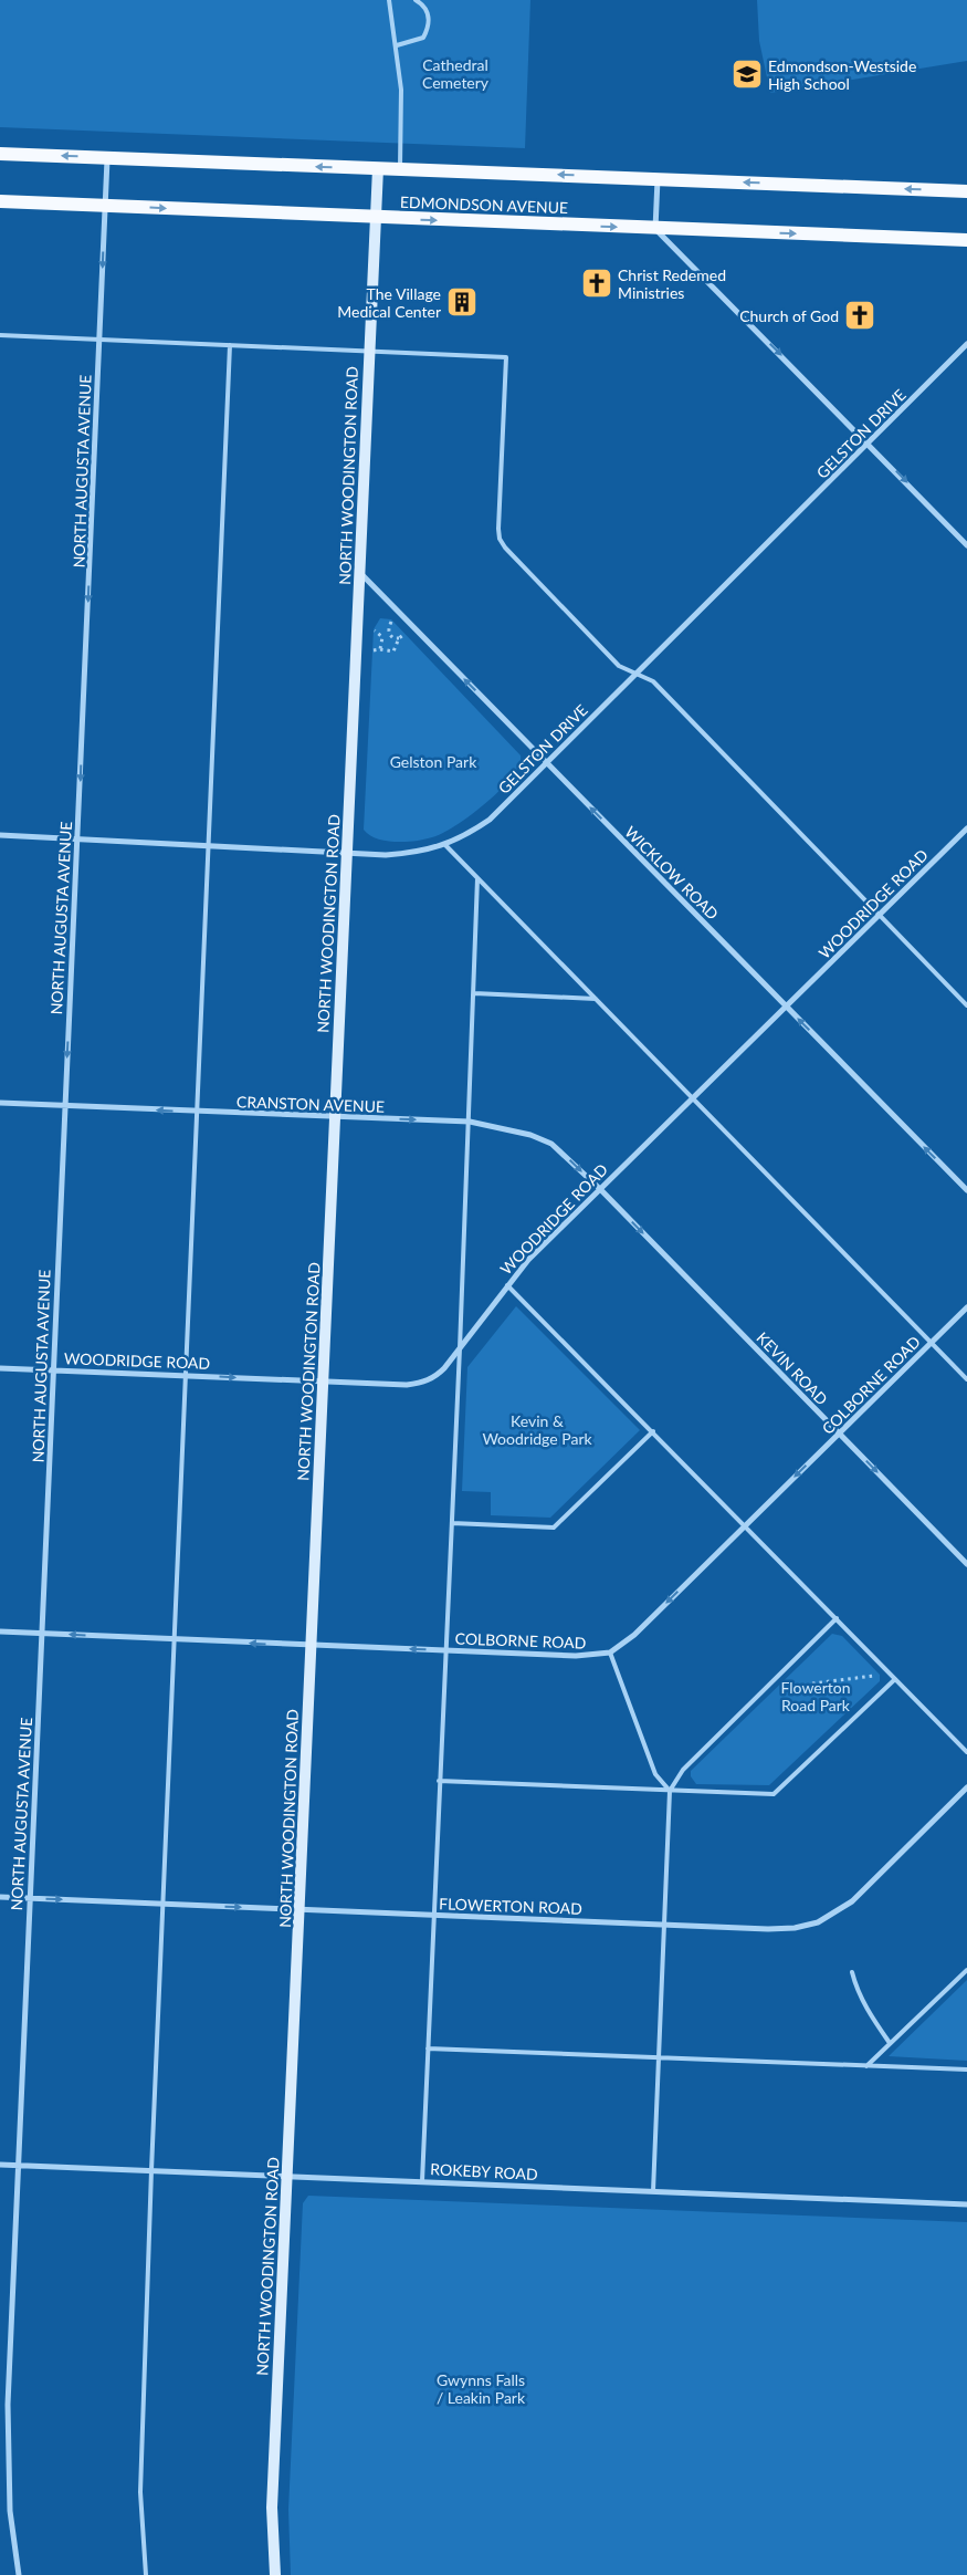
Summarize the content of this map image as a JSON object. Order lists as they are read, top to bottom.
{
  "streets": {
    "main road": ["EDMONDSON AVENUE"],
    "street": [
      "GELSTON DRIVE",
      "NORTH AUGUSTA AVENUE",
      "NORTH WOODINGTON ROAD",
      "WICKLOW ROAD",
      "WOODRIDGE ROAD",
      "CRANSTON AVENUE",
      "KEVIN ROAD",
      "COLBORNE ROAD",
      "FLOWERTON ROAD",
      "ROKEBY ROAD"
    ]
  },
  "crossings": [
    ["EDMONDSON AVENUE", "NORTH AUGUSTA AVENUE"],
    ["EDMONDSON AVENUE", "NORTH WOODINGTON ROAD"],
    ["GELSTON DRIVE", "NORTH AUGUSTA AVENUE"],
    ["GELSTON DRIVE", "NORTH WOODINGTON ROAD"],
    ["GELSTON DRIVE", "WICKLOW ROAD"],
    ["NORTH AUGUSTA AVENUE", "WOODRIDGE ROAD"],
    ["NORTH AUGUSTA AVENUE", "CRANSTON AVENUE"],
    ["NORTH AUGUSTA AVENUE", "COLBORNE ROAD"],
    ["NORTH AUGUSTA AVENUE", "FLOWERTON ROAD"],
    ["NORTH AUGUSTA AVENUE", "ROKEBY ROAD"],
    ["NORTH WOODINGTON ROAD", "WICKLOW ROAD"],
    ["NORTH WOODINGTON ROAD", "WOODRIDGE ROAD"],
    ["NORTH WOODINGTON ROAD", "CRANSTON AVENUE"],
    ["NORTH WOODINGTON ROAD", "COLBORNE ROAD"],
    ["NORTH WOODINGTON ROAD", "FLOWERTON ROAD"],
    ["NORTH WOODINGTON ROAD", "ROKEBY ROAD"],
    ["WICKLOW ROAD", "WOODRIDGE ROAD"],
    ["WOODRIDGE ROAD", "CRANSTON AVENUE"],
    ["WOODRIDGE ROAD", "KEVIN ROAD"],
    ["CRANSTON AVENUE", "KEVIN ROAD"],
    ["KEVIN ROAD", "COLBORNE ROAD"]
  ],
  "one_way": [
    "NORTH AUGUSTA AVENUE",
    "WICKLOW ROAD",
    "KEVIN ROAD",
    "COLBORNE ROAD"
  ],
  "parks": [
    "Cathedral Cemetery",
    "Gelston Park",
    "Kevin & Woodridge Park",
    "Flowerton Road Park",
    "Gwynns Falls / Leakin Park"
  ],
  "places": {
    "school or university": ["Edmondson-Westside High School"],
    "church": ["Christ Redemed Ministries", "Church of God"],
    "building": ["The Village Medical Center"]
  }
}
